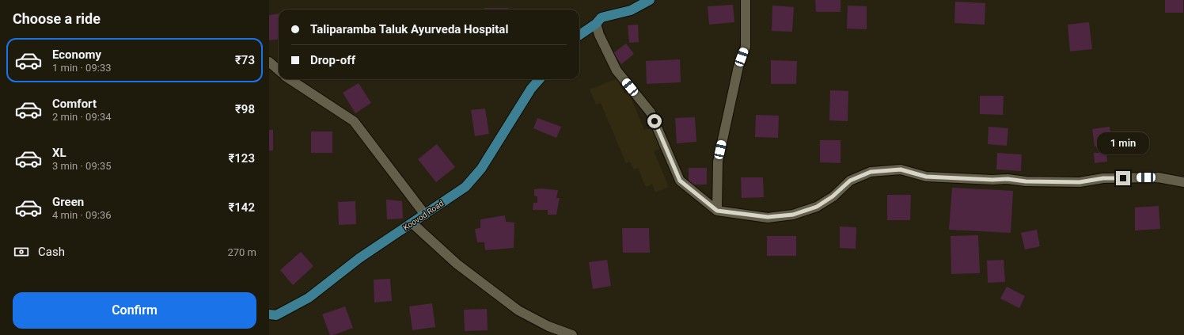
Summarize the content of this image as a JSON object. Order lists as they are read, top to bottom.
{
  "streets": {
    "main road": ["Koovod Road"]
  },
  "page": {
    "heading": "Choose a ride",
    "banner": ["Taliparamba Taluk Ayurveda Hospital", "Drop-off"],
    "list": [
      {
        "name": "Economy",
        "note": "1 min · 09:33",
        "value": "₹73"
      },
      {
        "name": "Comfort",
        "note": "2 min · 09:34",
        "value": "₹98"
      },
      {
        "name": "XL",
        "note": "3 min · 09:35",
        "value": "₹123"
      },
      {
        "name": "Green",
        "note": "4 min · 09:36",
        "value": "₹142"
      }
    ],
    "bubble": "1 min",
    "pay": ["Cash", "270 m"],
    "buttons": "Confirm"
  }
}
